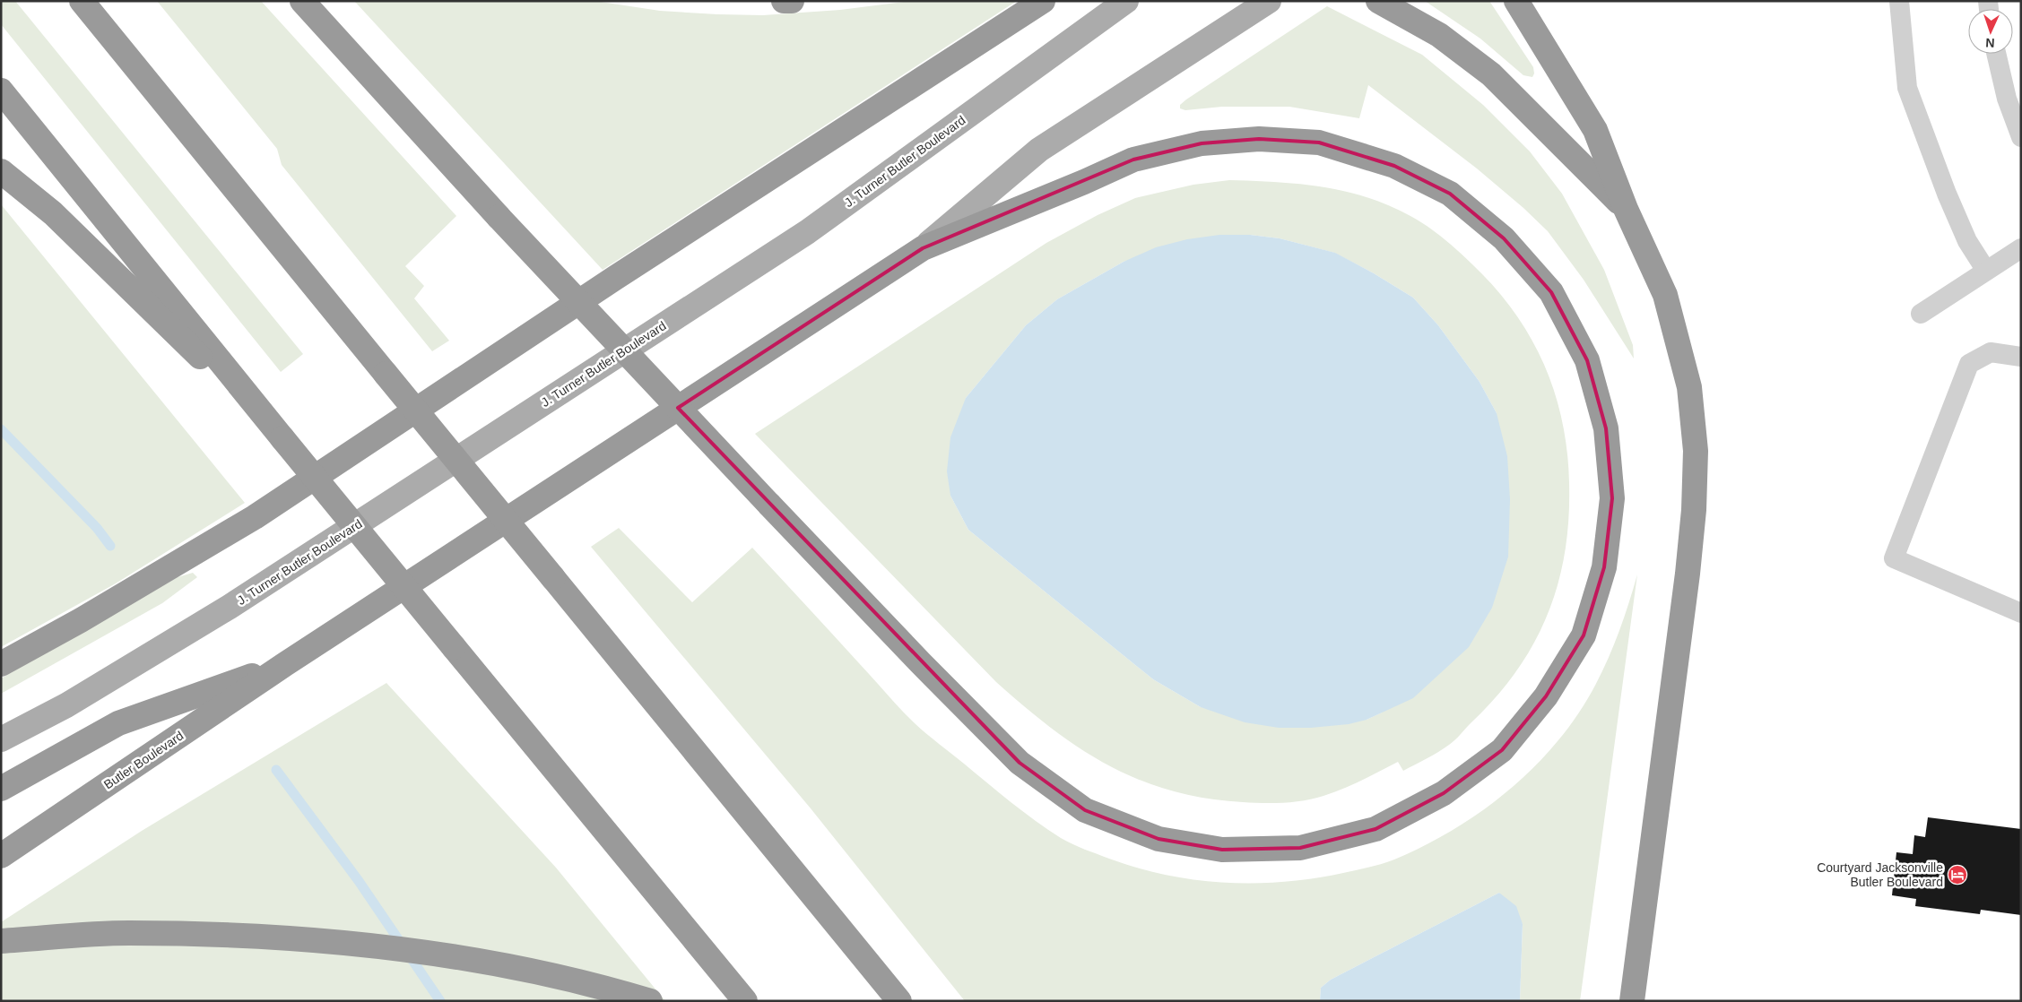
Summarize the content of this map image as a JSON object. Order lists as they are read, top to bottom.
{
  "streets": {
    "highway": ["Butler Boulevard"],
    "main road": ["J. Turner Butler Boulevard"]
  },
  "places": {
    "hotel": ["Courtyard Jacksonville Butler Boulevard"]
  },
  "north": "bottom"
}
